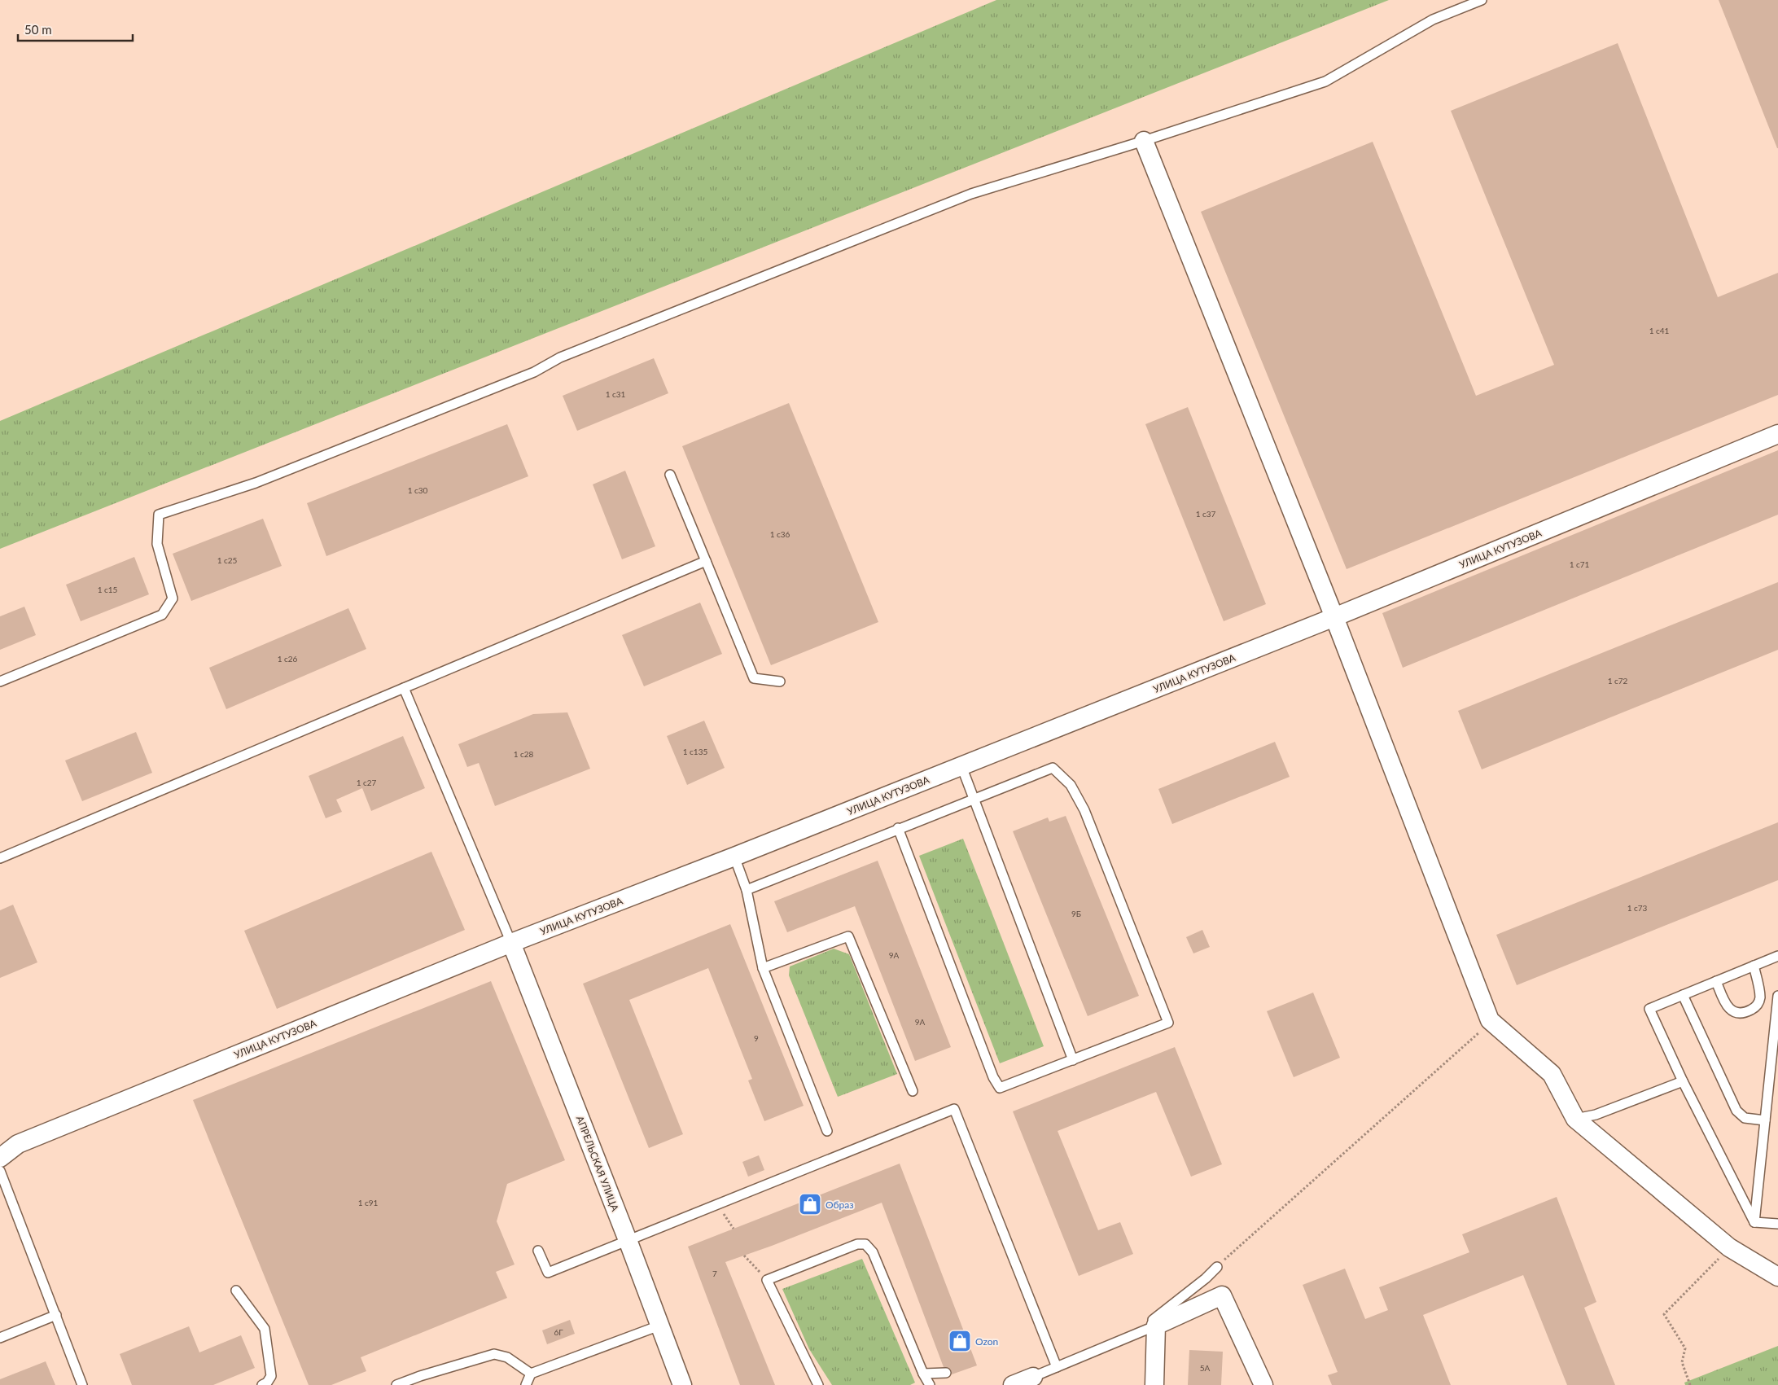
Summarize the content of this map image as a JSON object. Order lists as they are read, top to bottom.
{
  "streets": {
    "street": ["УЛИЦА КУТУЗОВА", "АПРЕЛЬСКАЯ УЛИЦА"]
  },
  "crossings": [
    ["УЛИЦА КУТУЗОВА", "АПРЕЛЬСКАЯ УЛИЦА"]
  ],
  "places": {
    "shop": ["Образ", "Ozon"]
  },
  "house_numbers": [
    "1 с41",
    "1 с31",
    "1 с30",
    "1 с37",
    "1 с36",
    "1 с25",
    "1 с71",
    "1 с15",
    "1 с26",
    "1 с72",
    "1 с135",
    "1 с28",
    "1 с27",
    "1 с73",
    "9Б",
    "9А",
    "9А",
    "9",
    "1 с91",
    "7",
    "6Г",
    "5А"
  ],
  "scale_bar": "50 m"
}
